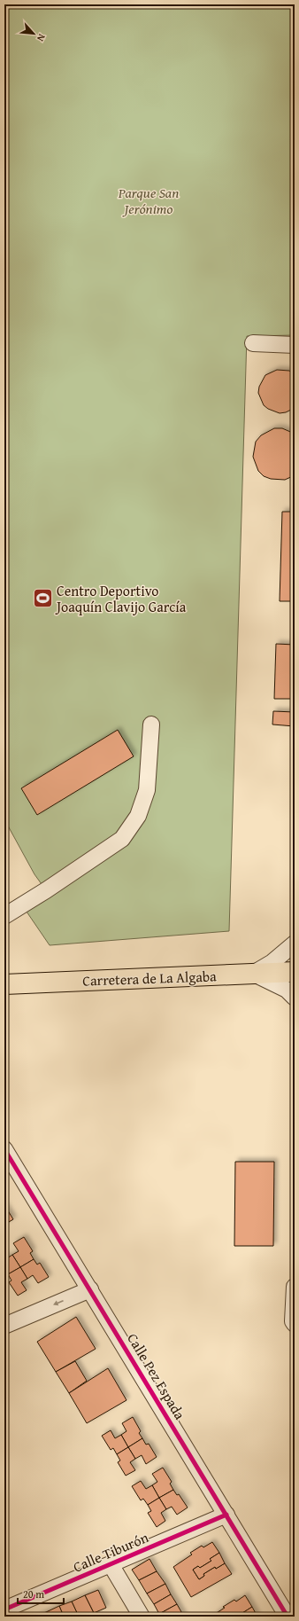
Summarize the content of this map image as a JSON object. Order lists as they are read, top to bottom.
{
  "streets": {
    "main road": ["Carretera de La Algaba"],
    "street": ["Calle Pez Espada", "Calle Tiburón"]
  },
  "crossings": [
    ["Calle Pez Espada", "Calle Tiburón"]
  ],
  "parks": ["Parque San Jerónimo"],
  "places": {
    "sports": ["Centro Deportivo Joaquín Clavijo García"]
  },
  "scale_bar": "20 m",
  "north": "bottom right"
}
